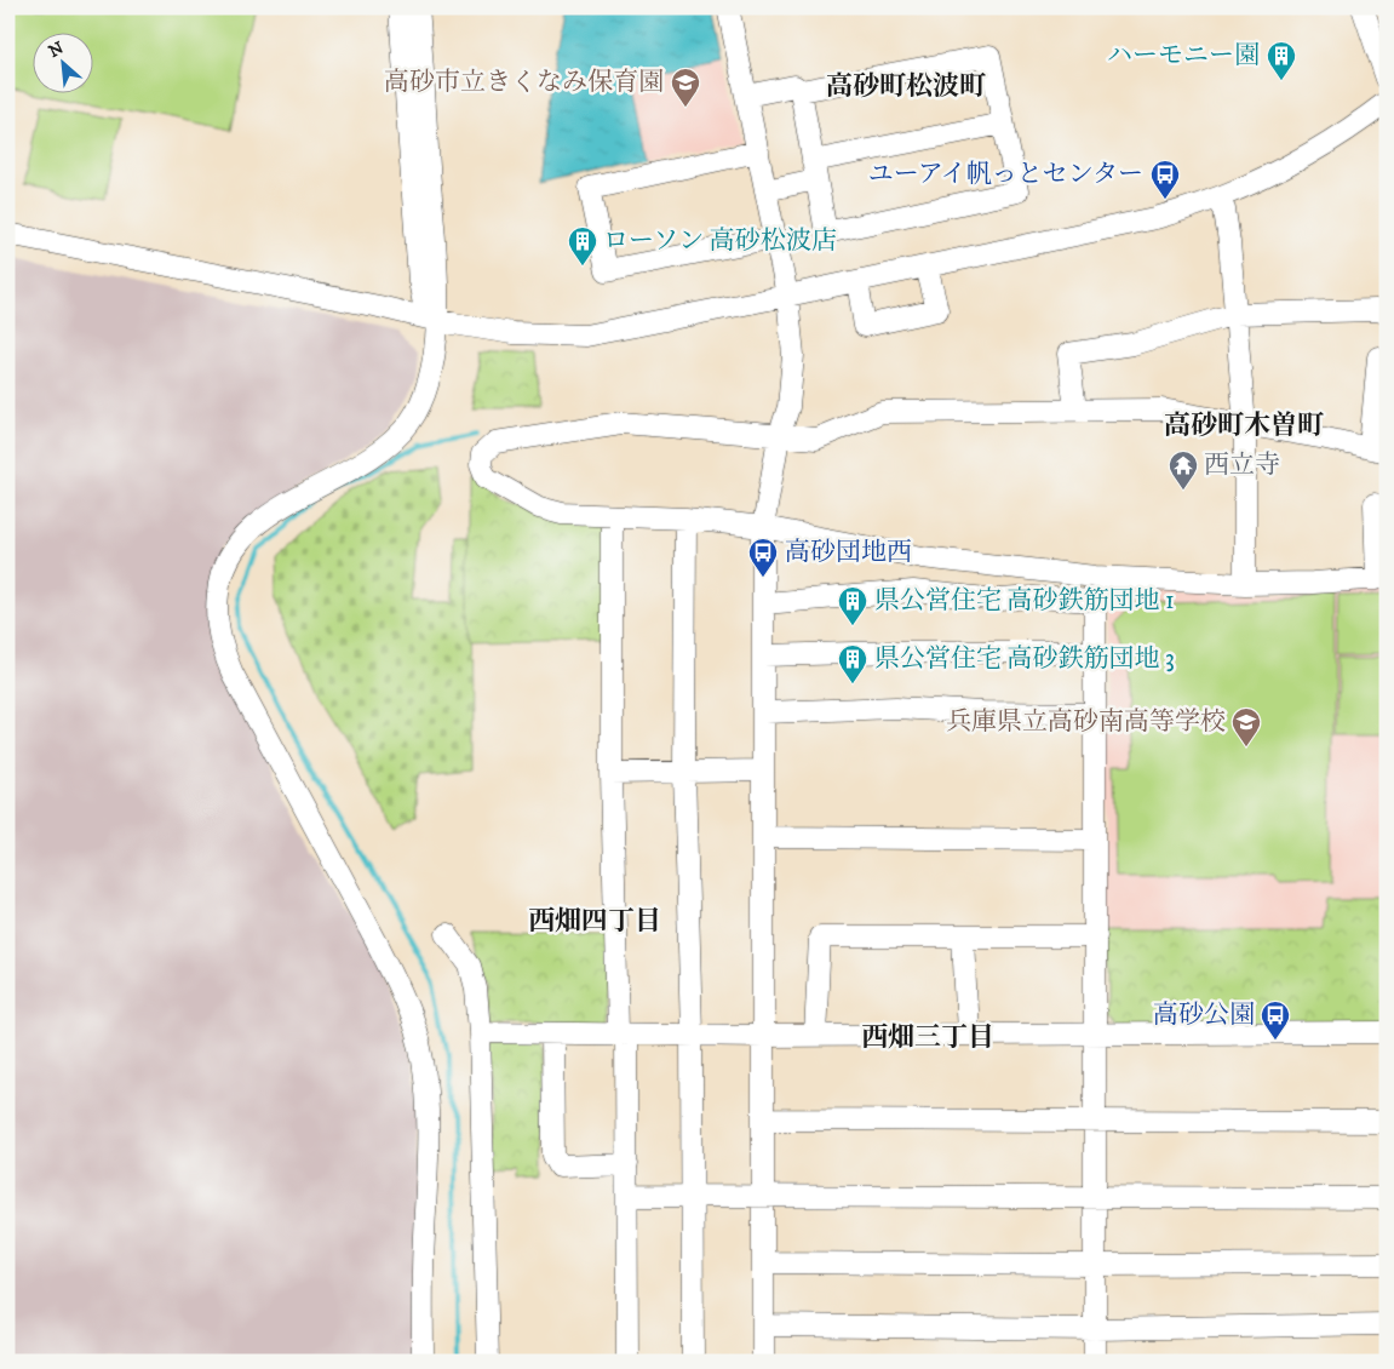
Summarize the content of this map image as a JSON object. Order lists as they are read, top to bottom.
{
  "districts": [
    "高砂町松波町",
    "高砂町木曽町",
    "西畑四丁目",
    "西畑三丁目"
  ],
  "places": {
    "building": [
      "ハーモニー園",
      "ローソン 高砂松波店",
      "県公営住宅 高砂鉄筋団地 1",
      "県公営住宅 高砂鉄筋団地 3"
    ],
    "school or university": ["高砂市立きくなみ保育園", "兵庫県立高砂南高等学校"],
    "bus stop": ["ユーアイ帆っとセンター", "高砂団地西", "高砂公園"],
    "temple": ["西立寺"]
  },
  "north": "top left"
}
